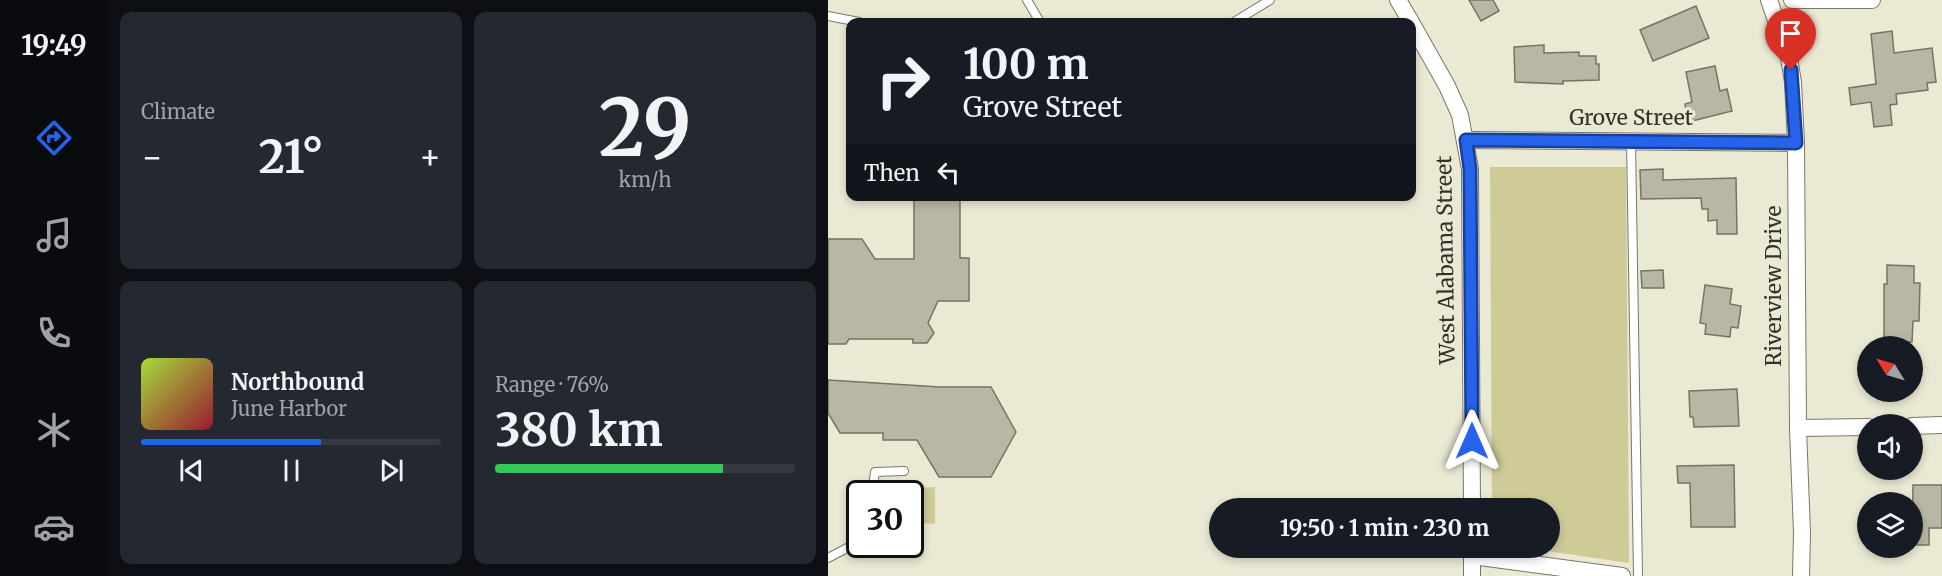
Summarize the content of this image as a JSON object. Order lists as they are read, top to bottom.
{
  "streets": {
    "street": ["Grove Street", "West Alabama Street", "Riverview Drive"]
  },
  "crossings": [
    ["Grove Street", "West Alabama Street"],
    ["Grove Street", "Riverview Drive"]
  ],
  "north": "top left",
  "page": {
    "tabs": "19:49",
    "tile": [
      "Climate",
      ["29", "km/h"],
      ["Range · 76%", "380 km"]
    ],
    "turn": ["100 m", "Grove Street"],
    "heat": ["−", "21°", "+"],
    "then": "Then",
    "song": ["Northbound", "June Harbor"],
    "limit": "30",
    "trip": "19:50 · 1 min · 230 m"
  }
}
